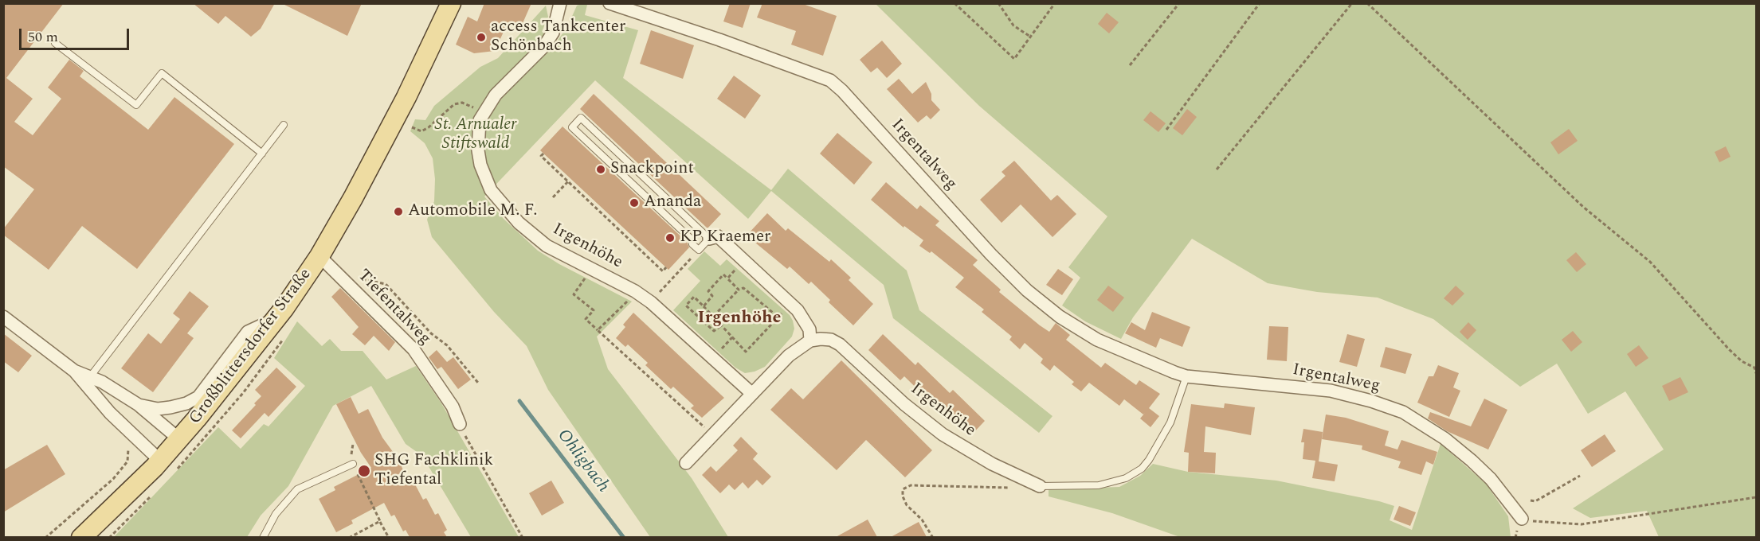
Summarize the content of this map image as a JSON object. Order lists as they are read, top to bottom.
{
  "streets": {
    "main road": ["Großblittersdorfer Straße"],
    "street": ["Irgentalweg", "Irgenhöhe", "Tiefentalweg"]
  },
  "crossings": [
    ["Tiefentalweg", "Großblittersdorfer Straße"]
  ],
  "districts": ["Irgenhöhe"],
  "water": ["Ohligbach"],
  "parks": ["St. Arnualer Stiftswald"],
  "places": [
    "access Tankcenter Schönbach",
    "Snackpoint",
    "Ananda",
    "Automobile M. F.",
    "KP Kraemer",
    "SHG Fachklinik Tiefental"
  ],
  "scale_bar": "50 m"
}
